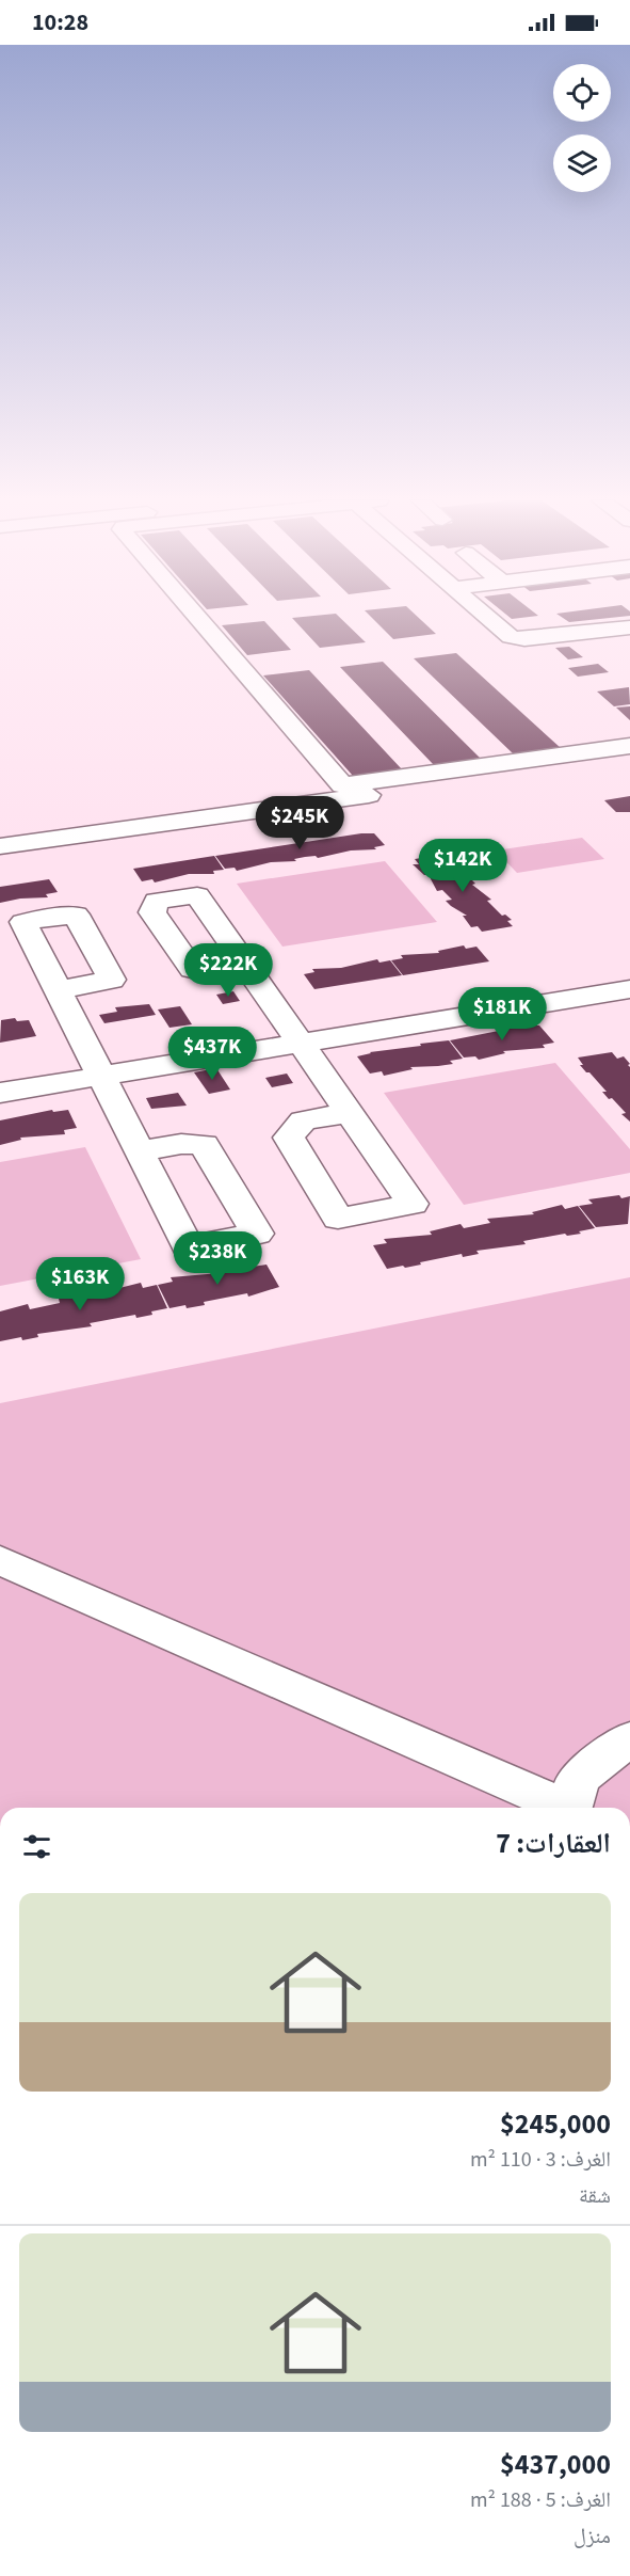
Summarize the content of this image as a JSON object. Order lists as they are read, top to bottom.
{
  "page": {
    "status": "10:28",
    "price": [
      "$245K",
      "$142K",
      "$222K",
      "$181K",
      "$437K",
      "$238K",
      "$163K"
    ],
    "heading": "العقارات: 7",
    "list": [
      {
        "name": "$245,000",
        "note": "الغرف: 3 · 110 m² · شقة"
      },
      {
        "name": "$437,000",
        "note": "الغرف: 5 · 188 m² · منزل"
      }
    ]
  }
}
